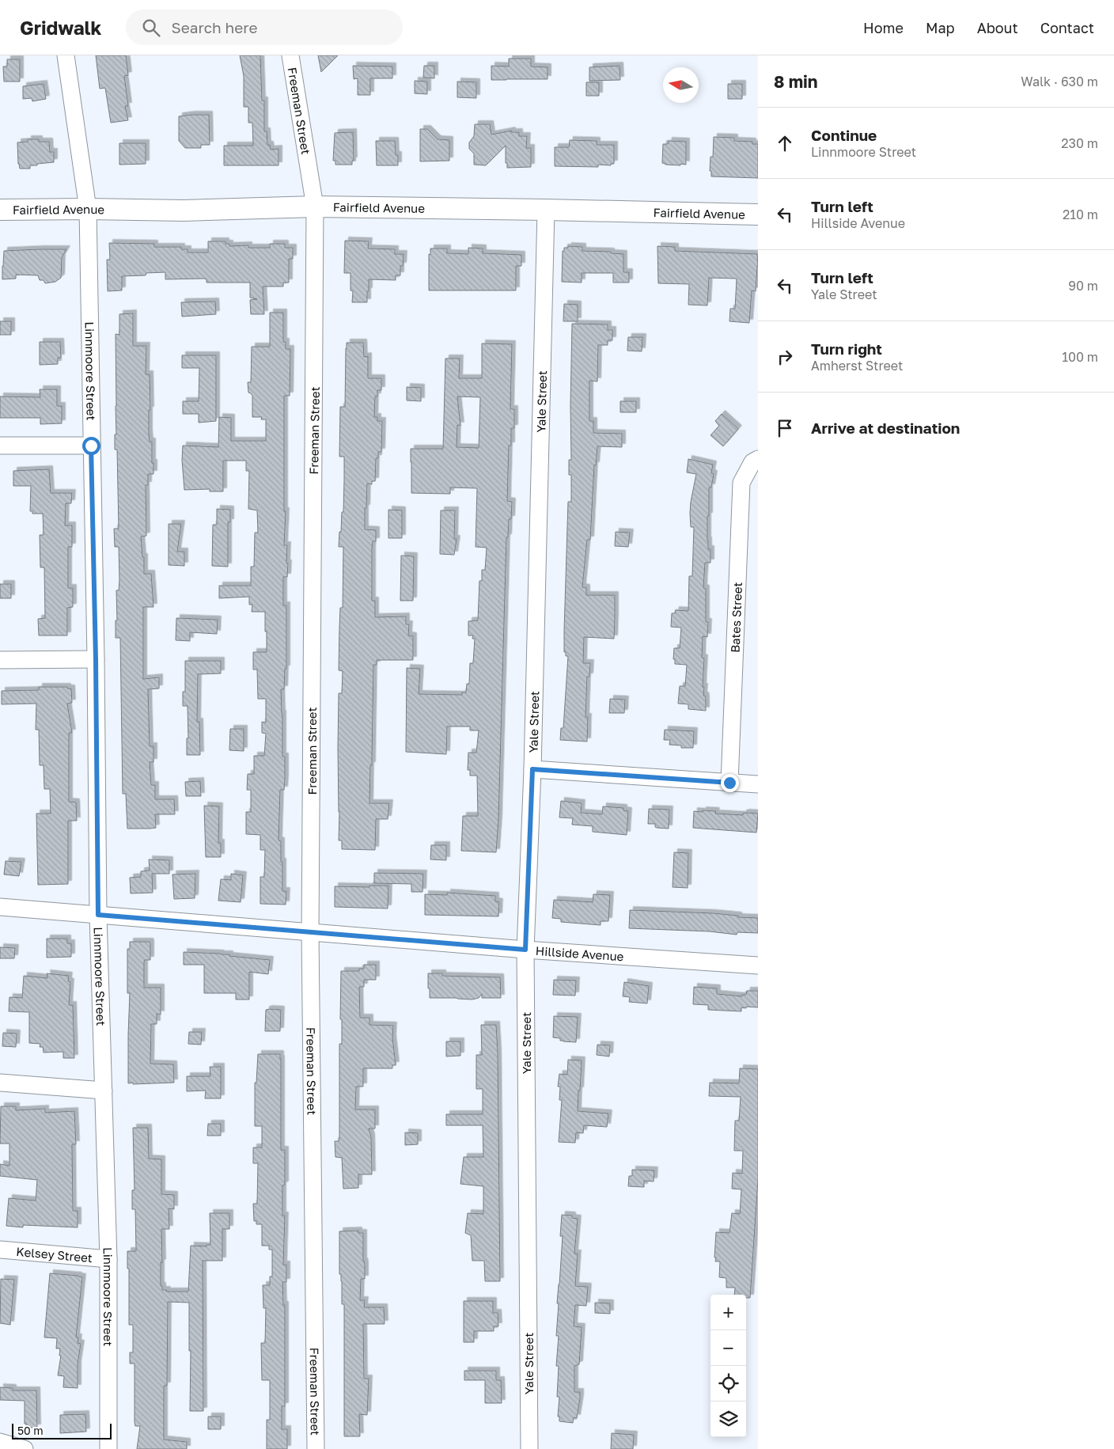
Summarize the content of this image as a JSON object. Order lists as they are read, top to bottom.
{
  "streets": {
    "main road": ["Fairfield Avenue"],
    "street": [
      "Freeman Street",
      "Linnmoore Street",
      "Yale Street",
      "Bates Street",
      "Hillside Avenue",
      "Kelsey Street"
    ]
  },
  "crossings": [
    ["Freeman Street", "Fairfield Avenue"],
    ["Freeman Street", "Hillside Avenue"],
    ["Fairfield Avenue", "Linnmoore Street"],
    ["Fairfield Avenue", "Yale Street"],
    ["Linnmoore Street", "Hillside Avenue"],
    ["Linnmoore Street", "Kelsey Street"],
    ["Yale Street", "Hillside Avenue"]
  ],
  "scale_bar": "50 m",
  "north": "left",
  "page": {
    "header": "Gridwalk",
    "search": "Search here",
    "nav": [
      "Home",
      "Map",
      "About",
      "Contact"
    ],
    "heading": ["8 min", "Walk · 630 m"],
    "list": [
      ["Continue", "Linnmoore Street", "230 m"],
      ["Turn left", "Hillside Avenue", "210 m"],
      ["Turn left", "Yale Street", "90 m"],
      ["Turn right", "Amherst Street", "100 m"],
      "Arrive at destination"
    ],
    "map_buttons": ["+", "−"],
    "scale": "50 m"
  }
}
